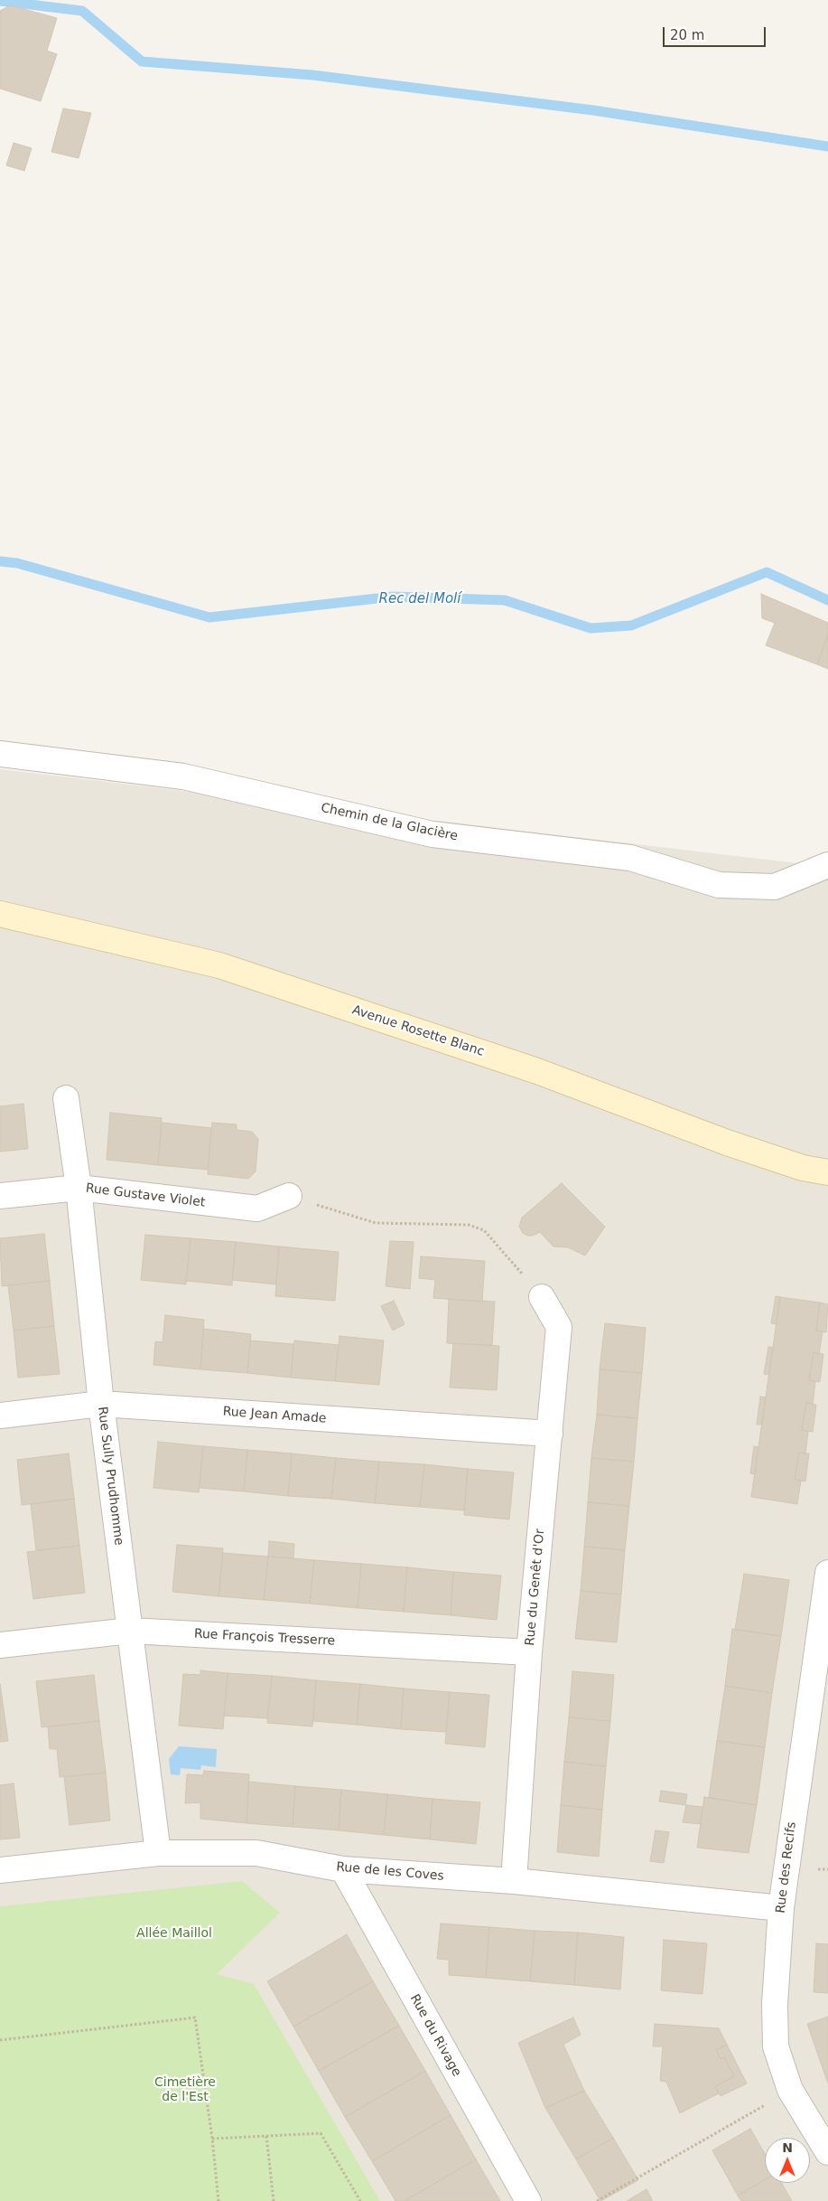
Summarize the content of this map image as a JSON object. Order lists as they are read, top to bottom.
{
  "streets": {
    "main road": ["Avenue Rosette Blanc"],
    "street": [
      "Chemin de la Glacière",
      "Rue Gustave Violet",
      "Rue Jean Amade",
      "Rue Sully Prudhomme",
      "Rue du Genêt d'Or",
      "Rue François Tresserre",
      "Rue des Recifs",
      "Rue de les Coves",
      "Rue du Rivage"
    ]
  },
  "crossings": [
    ["Rue Gustave Violet", "Rue Sully Prudhomme"],
    ["Rue Jean Amade", "Rue Sully Prudhomme"],
    ["Rue Jean Amade", "Rue du Genêt d'Or"],
    ["Rue Sully Prudhomme", "Rue François Tresserre"],
    ["Rue Sully Prudhomme", "Rue de les Coves"],
    ["Rue du Genêt d'Or", "Rue François Tresserre"],
    ["Rue du Genêt d'Or", "Rue de les Coves"],
    ["Rue des Recifs", "Rue de les Coves"],
    ["Rue de les Coves", "Rue du Rivage"]
  ],
  "water": ["Rec del Molí"],
  "parks": ["Allée Maillol", "Cimetière de l'Est"],
  "scale_bar": "20 m",
  "north": "top"
}
